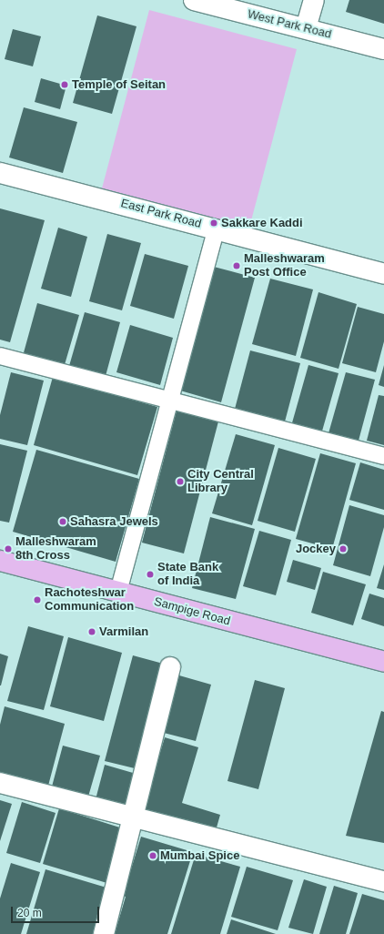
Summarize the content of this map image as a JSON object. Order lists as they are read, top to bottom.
{
  "streets": {
    "main road": ["Sampige Road"],
    "street": ["West Park Road", "East Park Road"]
  },
  "places": [
    "Temple of Seitan",
    "Sakkare Kaddi",
    "Malleshwaram Post Office",
    "City Central Library",
    "Sahasra Jewels",
    "Malleshwaram 8th Cross",
    "Jockey",
    "State Bank of India",
    "Rachoteshwar Communication",
    "Varmilan",
    "Mumbai Spice"
  ],
  "scale_bar": "20 m"
}
